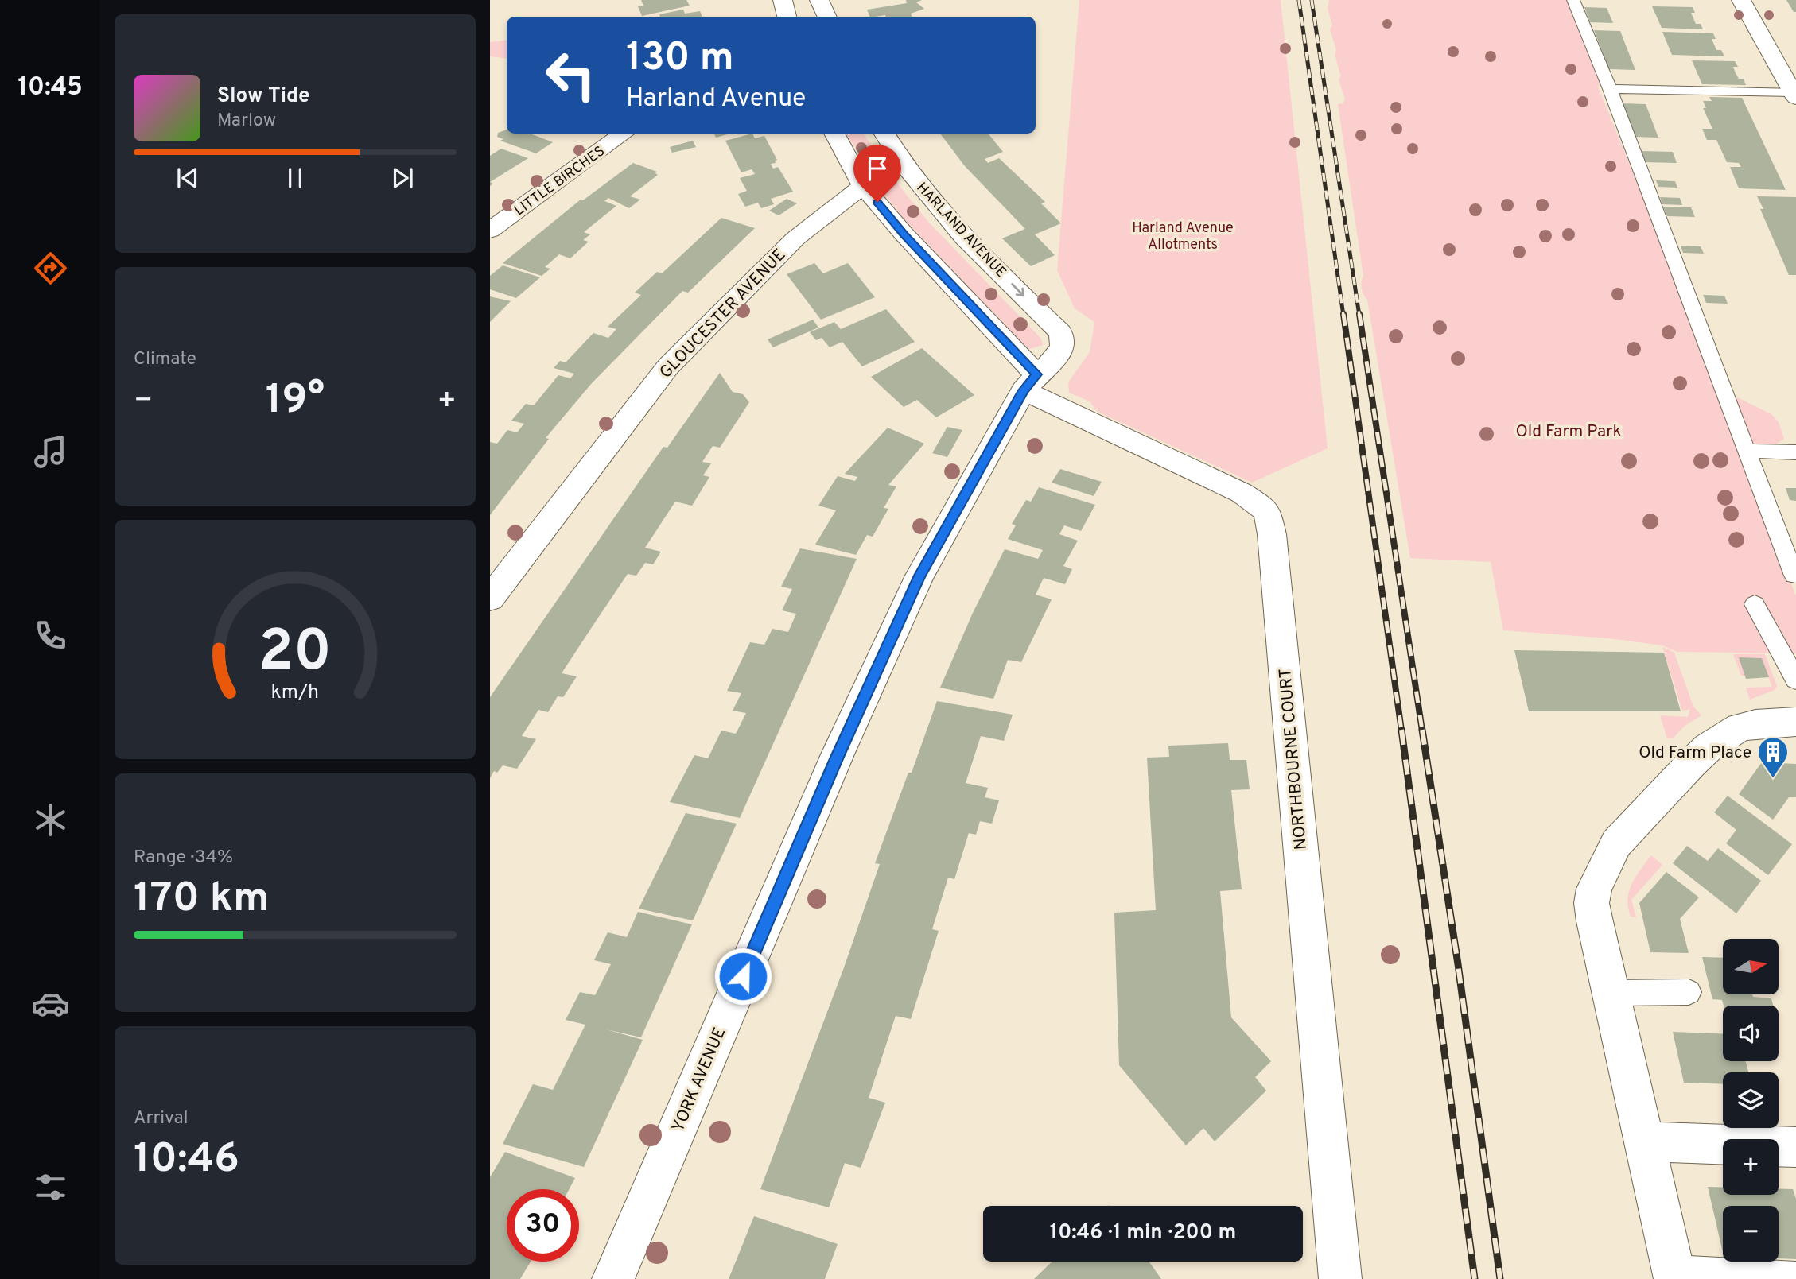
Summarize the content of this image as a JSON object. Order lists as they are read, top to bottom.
{
  "streets": {
    "street": [
      "LITTLE BIRCHES",
      "HARLAND AVENUE",
      "GLOUCESTER AVENUE",
      "NORTHBOURNE COURT",
      "YORK AVENUE"
    ]
  },
  "crossings": [
    ["HARLAND AVENUE", "GLOUCESTER AVENUE"],
    ["HARLAND AVENUE", "YORK AVENUE"],
    ["NORTHBOURNE COURT", "YORK AVENUE"]
  ],
  "parks": ["Harland Avenue Allotments", "Old Farm Park"],
  "places": {
    "building": ["Old Farm Place"]
  },
  "north": "right",
  "page": {
    "tabs": "10:45",
    "turn": ["130 m", "Harland Avenue"],
    "song": ["Slow Tide", "Marlow"],
    "tile": [
      "Climate",
      ["Range · 34%", "170 km"],
      ["Arrival", "10:46"]
    ],
    "heat": ["−", "19°", "+"],
    "map_buttons": ["+", "−"],
    "limit": "30",
    "trip": "10:46 · 1 min · 200 m",
    "gauge": ["20", "km/h"]
  }
}
